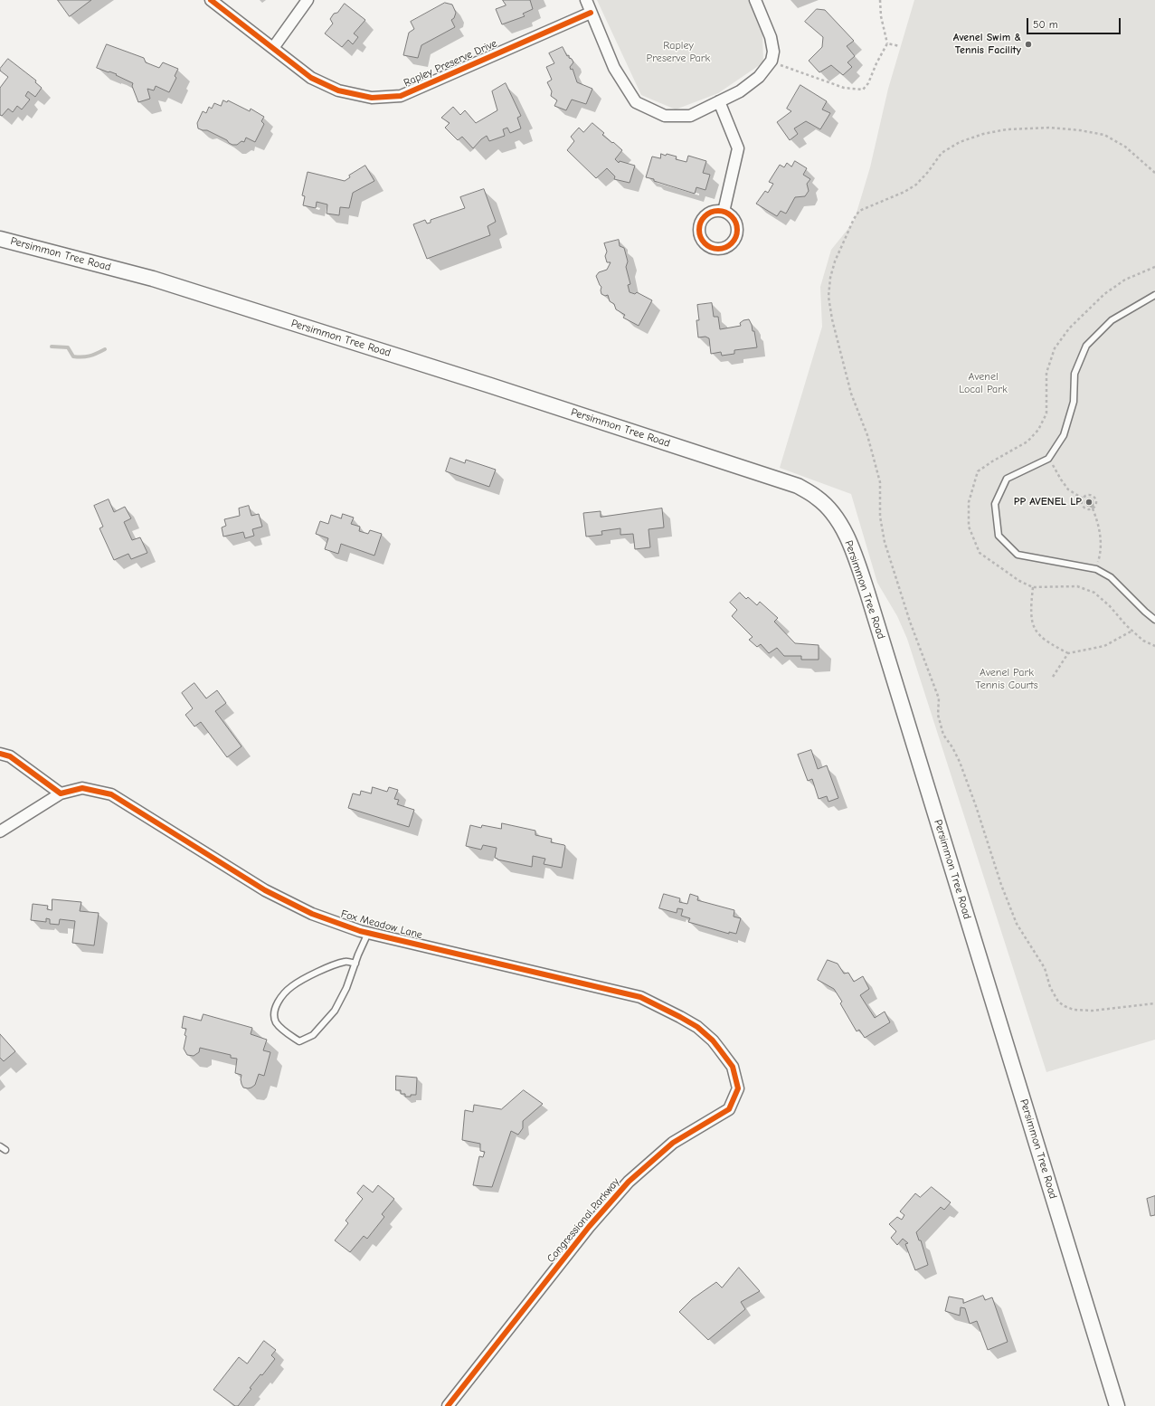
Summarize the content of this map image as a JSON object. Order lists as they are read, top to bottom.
{
  "streets": {
    "main road": ["Persimmon Tree Road"],
    "street": ["Rapley Preserve Drive", "Fox Meadow Lane", "Congressional Parkway"]
  },
  "crossings": [
    ["Fox Meadow Lane", "Congressional Parkway"]
  ],
  "parks": ["Rapley Preserve Park", "Avenel Local Park", "Avenel Park Tennis Courts"],
  "places": ["Avenel Swim & Tennis Facility", "PP AVENEL LP"],
  "scale_bar": "50 m"
}
